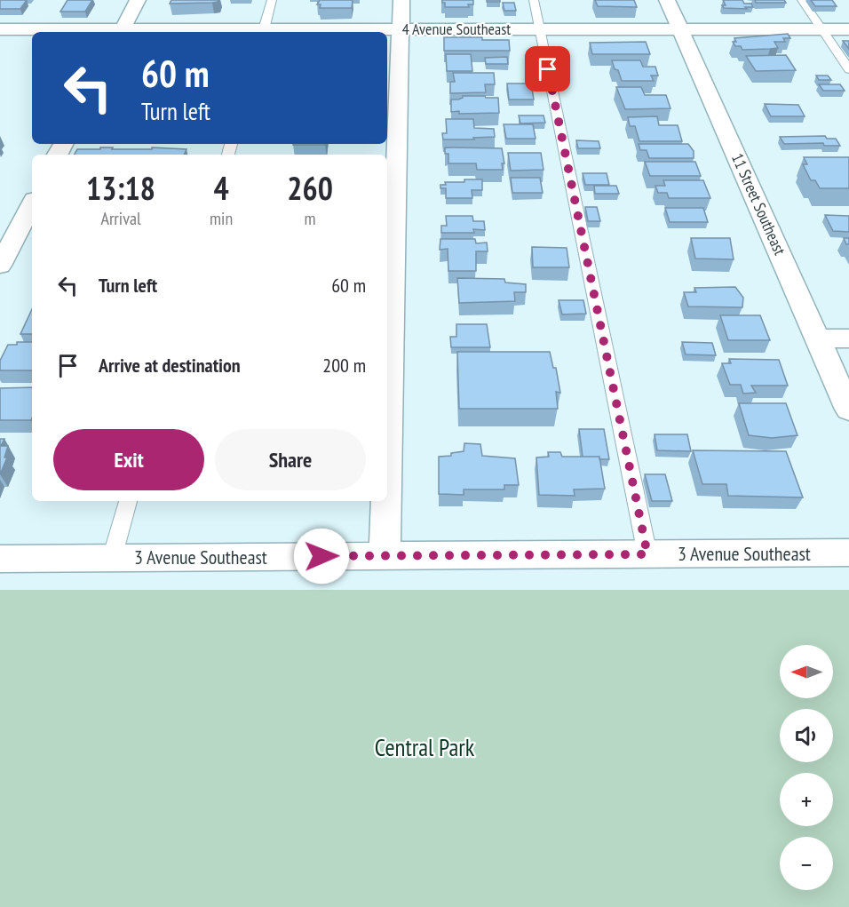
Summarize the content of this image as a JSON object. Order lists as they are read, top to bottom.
{
  "streets": {
    "street": ["4 Avenue Southeast", "11 Street Southeast", "3 Avenue Southeast"]
  },
  "crossings": [
    ["4 Avenue Southeast", "11 Street Southeast"]
  ],
  "parks": ["Central Park"],
  "north": "left",
  "page": {
    "turn": ["60 m", "Turn left"],
    "eta": [
      "13:18",
      "Arrival",
      "4",
      "min",
      "260",
      "m"
    ],
    "list": [
      {
        "name": "Turn left",
        "value": "60 m"
      },
      {
        "name": "Arrive at destination",
        "value": "200 m"
      }
    ],
    "buttons": ["Exit", "Share"],
    "map_buttons": ["+", "−"]
  }
}
